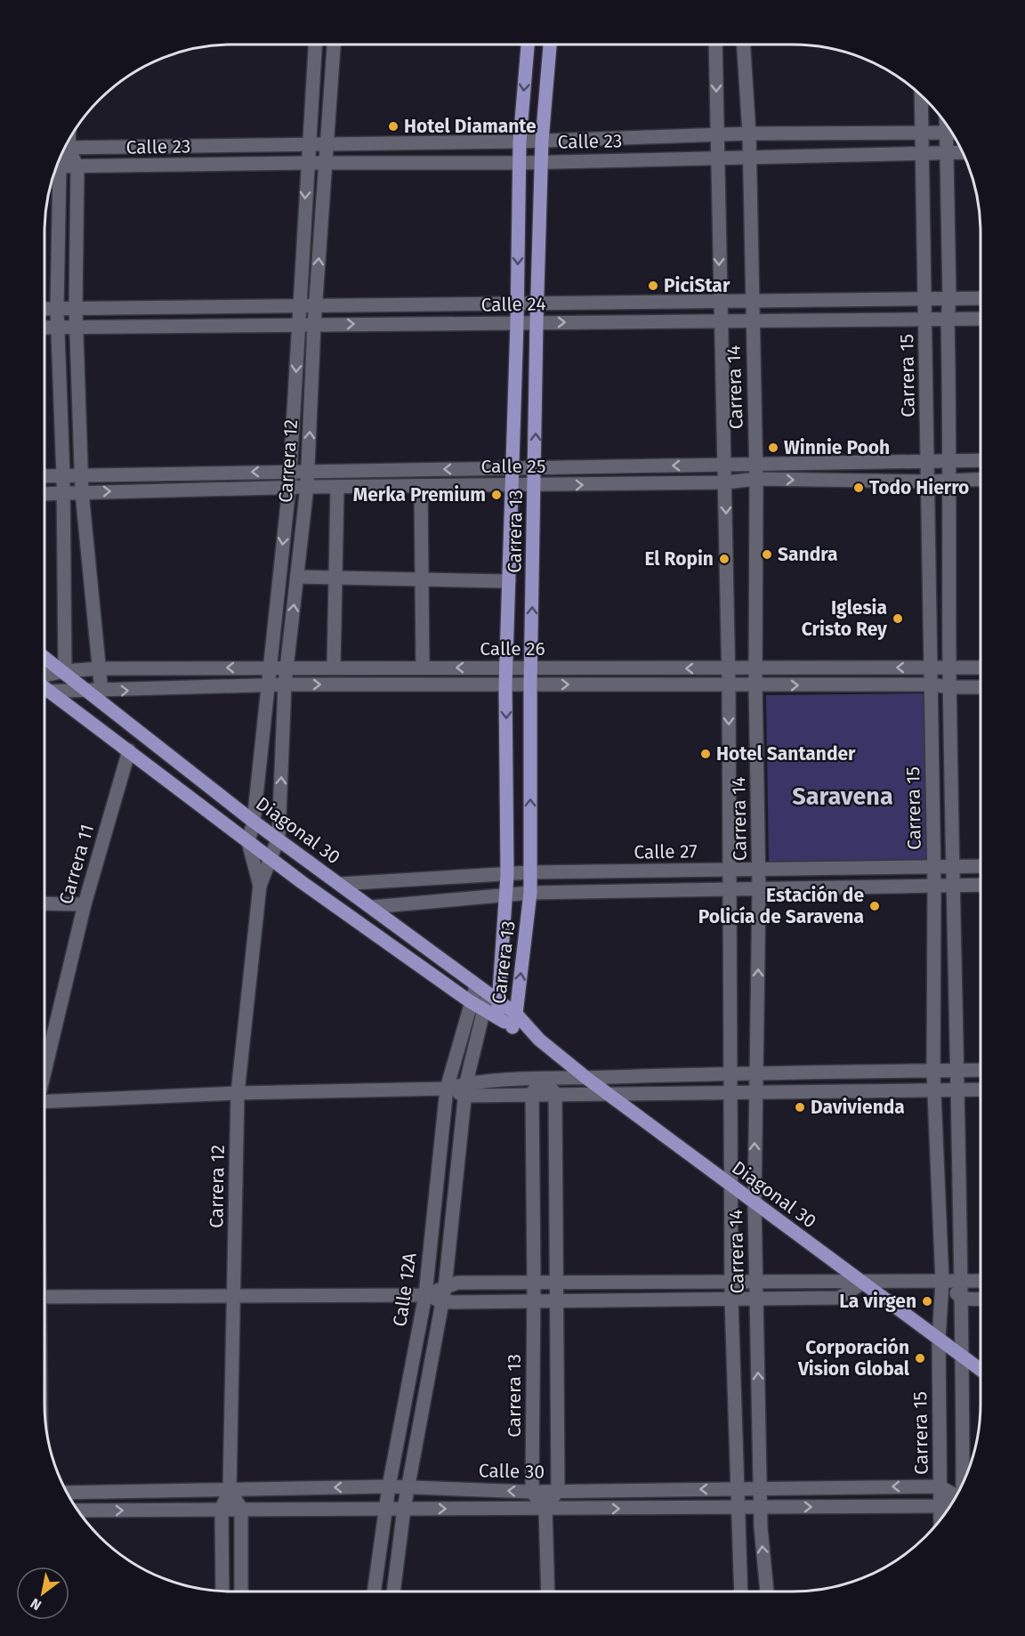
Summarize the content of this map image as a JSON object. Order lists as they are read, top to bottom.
{
  "streets": {
    "main road": ["Carrera 13", "Diagonal 30"],
    "street": [
      "Calle 23",
      "Calle 24",
      "Carrera 15",
      "Carrera 14",
      "Carrera 12",
      "Calle 25",
      "Calle 26",
      "Calle 27",
      "Carrera 11",
      "Calle 12A",
      "Calle 30"
    ]
  },
  "crossings": [
    ["Calle 23", "Carrera 15"],
    ["Calle 23", "Carrera 14"],
    ["Calle 23", "Carrera 12"],
    ["Calle 23", "Carrera 13"],
    ["Calle 24", "Carrera 15"],
    ["Calle 24", "Carrera 14"],
    ["Calle 24", "Carrera 12"],
    ["Calle 24", "Carrera 13"],
    ["Carrera 15", "Calle 25"],
    ["Carrera 15", "Calle 26"],
    ["Carrera 15", "Diagonal 30"],
    ["Carrera 15", "Calle 27"],
    ["Carrera 15", "Calle 30"],
    ["Carrera 14", "Calle 25"],
    ["Carrera 14", "Calle 26"],
    ["Carrera 14", "Diagonal 30"],
    ["Carrera 14", "Calle 27"],
    ["Carrera 14", "Calle 30"],
    ["Carrera 12", "Calle 25"],
    ["Carrera 12", "Calle 26"],
    ["Carrera 12", "Diagonal 30"],
    ["Carrera 12", "Calle 30"],
    ["Calle 25", "Carrera 13"],
    ["Carrera 13", "Calle 26"],
    ["Carrera 13", "Diagonal 30"],
    ["Carrera 13", "Calle 27"],
    ["Carrera 13", "Calle 30"],
    ["Calle 26", "Diagonal 30"],
    ["Diagonal 30", "Calle 27"],
    ["Diagonal 30", "Carrera 11"],
    ["Diagonal 30", "Calle 12A"],
    ["Calle 12A", "Calle 30"]
  ],
  "districts": ["Saravena"],
  "places": [
    "Hotel Diamante",
    "PiciStar",
    "Winnie Pooh",
    "Todo Hierro",
    "Merka Premium",
    "Sandra",
    "El Ropin",
    "Iglesia Cristo Rey",
    "Hotel Santander",
    "Estación de Policía de Saravena",
    "Davivienda",
    "La virgen",
    "Corporación Vision Global"
  ],
  "north": "bottom left"
}
